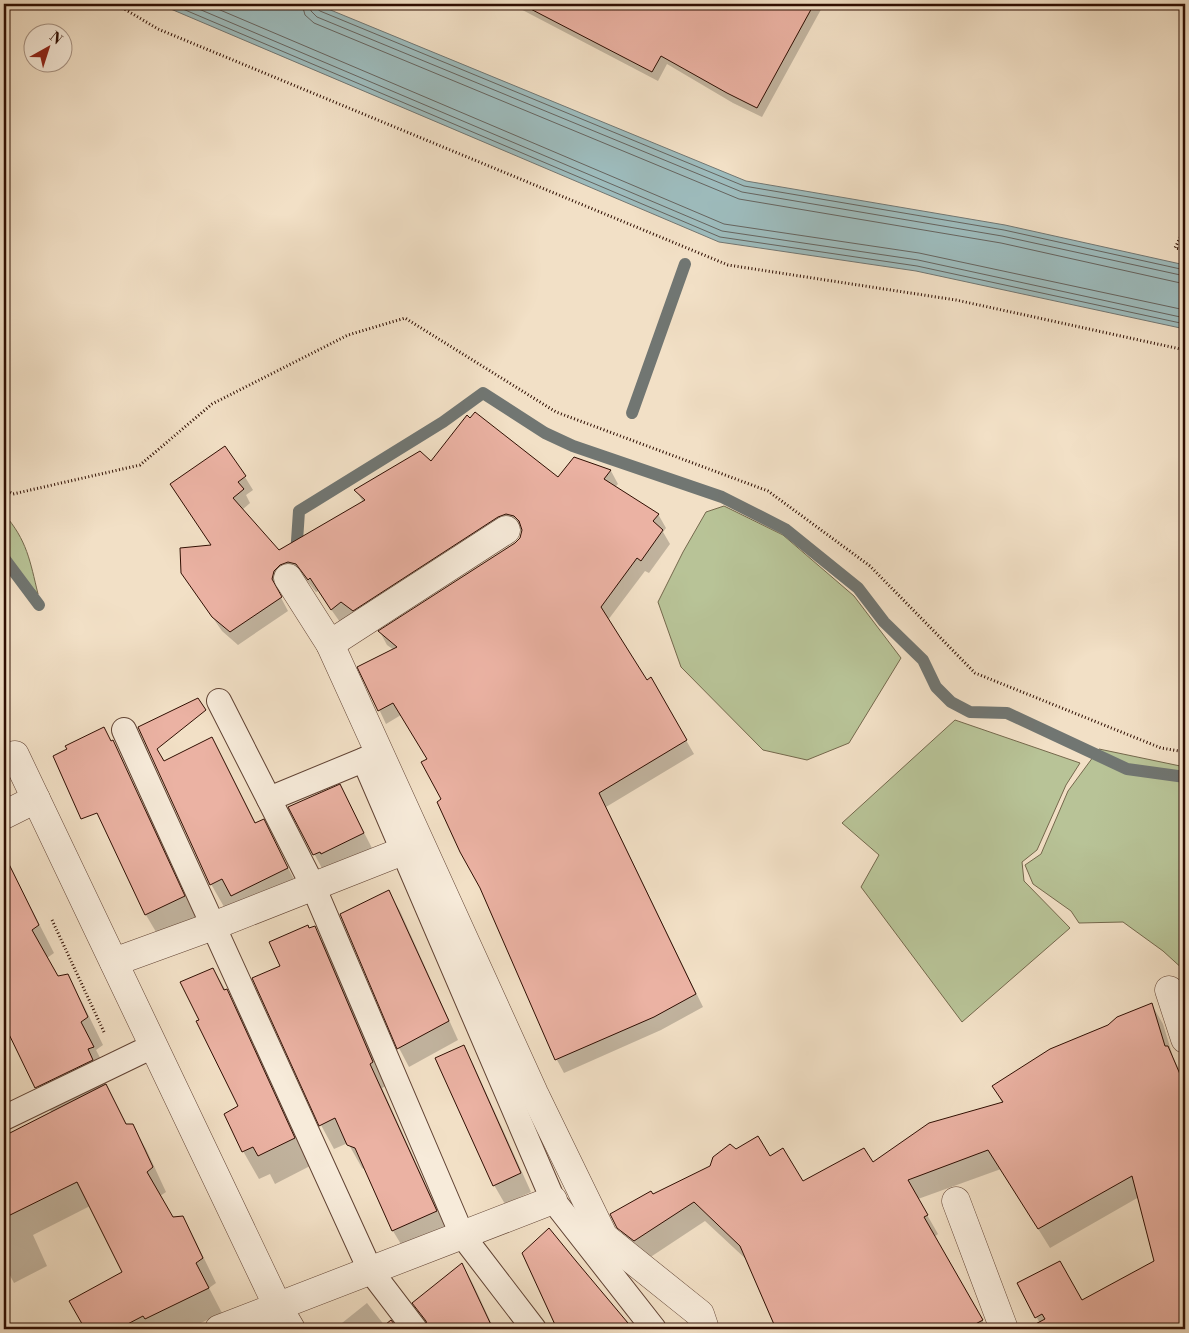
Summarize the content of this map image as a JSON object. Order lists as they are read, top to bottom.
{
  "north": "top right"
}
